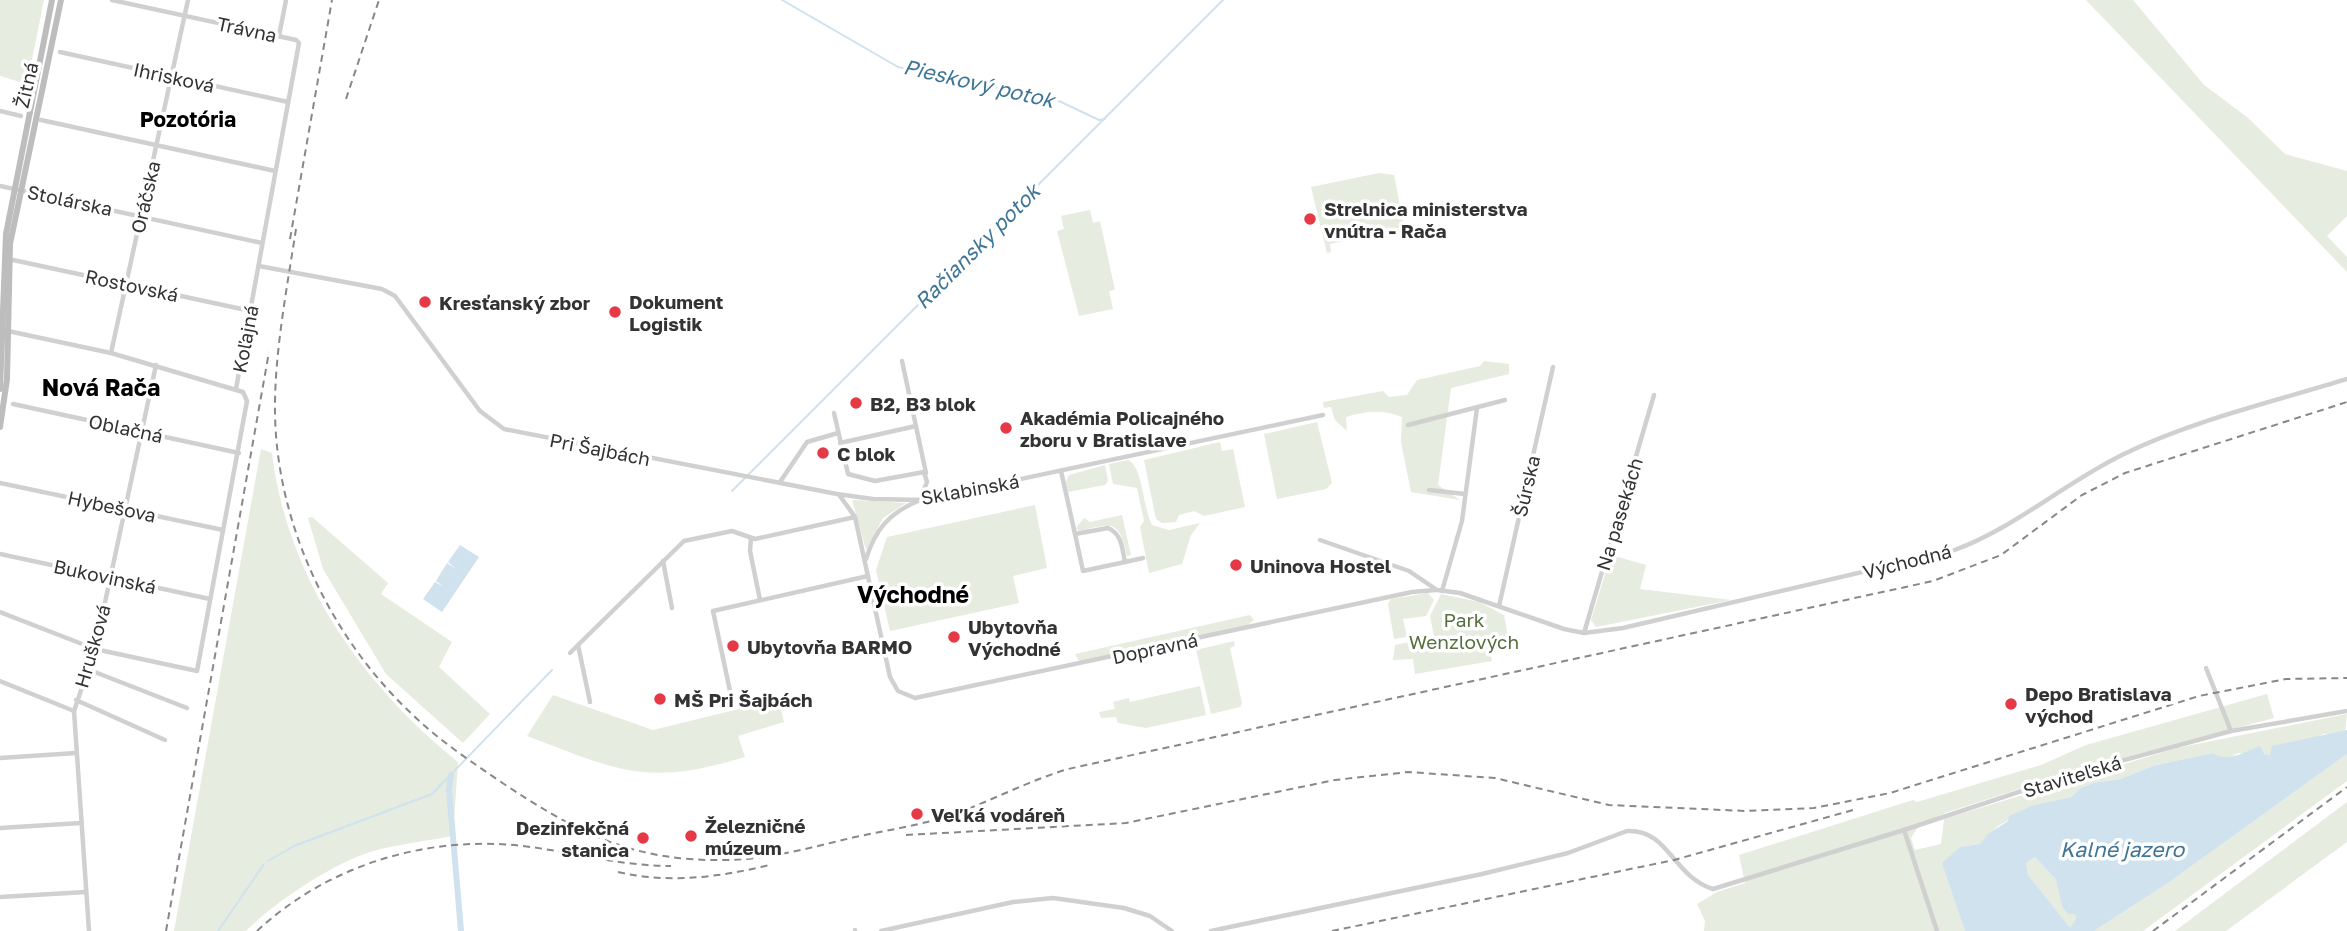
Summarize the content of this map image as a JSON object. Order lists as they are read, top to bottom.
{
  "streets": {
    "main road": ["Žitná"],
    "street": [
      "Trávna",
      "Ihrisková",
      "Oráčska",
      "Stolárska",
      "Rostovská",
      "Koľajná",
      "Oblačná",
      "Pri Šajbách",
      "Šúrska",
      "Sklabinská",
      "Hybešova",
      "Na pasekách",
      "Východná",
      "Bukovinská",
      "Hrušková",
      "Dopravná",
      "Staviteľská"
    ]
  },
  "crossings": [
    ["Trávna", "Oráčska"],
    ["Trávna", "Koľajná"],
    ["Ihrisková", "Oráčska"],
    ["Ihrisková", "Koľajná"],
    ["Žitná", "Stolárska"],
    ["Oráčska", "Stolárska"],
    ["Oráčska", "Rostovská"],
    ["Stolárska", "Koľajná"],
    ["Rostovská", "Koľajná"],
    ["Koľajná", "Oblačná"],
    ["Koľajná", "Pri Šajbách"],
    ["Koľajná", "Hybešova"],
    ["Koľajná", "Bukovinská"],
    ["Koľajná", "Hrušková"],
    ["Oblačná", "Hrušková"],
    ["Pri Šajbách", "Sklabinská"],
    ["Šúrska", "Východná"],
    ["Hybešova", "Hrušková"],
    ["Na pasekách", "Východná"],
    ["Východná", "Dopravná"],
    ["Bukovinská", "Hrušková"]
  ],
  "districts": ["Pozotória", "Nová Rača", "Východné"],
  "water": ["Pieskový potok", "Račiansky potok", "Kalné jazero"],
  "parks": ["Park Wenzlových"],
  "places": [
    "Strelnica ministerstva vnútra - Rača",
    "Kresťanský zbor",
    "Dokument Logistik",
    "B2, B3 blok",
    "Akadémia Policajného zboru v Bratislave",
    "C blok",
    "Uninova Hostel",
    "Ubytovňa Východné",
    "Ubytovňa BARMO",
    "MŠ Pri Šajbách",
    "Depo Bratislava východ",
    "Veľká vodáreň",
    "Železničné múzeum",
    "Dezinfekčná stanica"
  ]
}
